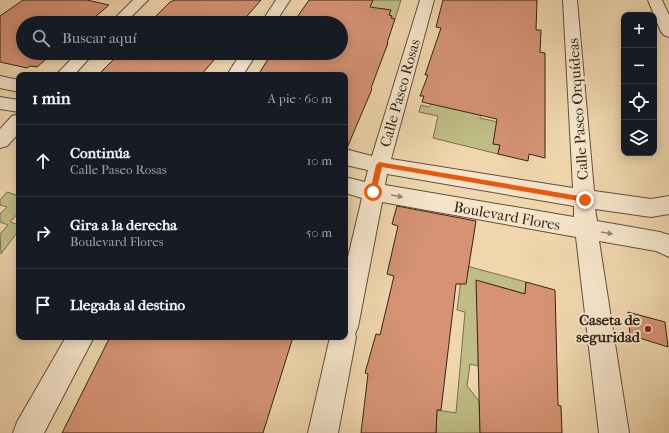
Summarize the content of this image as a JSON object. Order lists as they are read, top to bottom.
{
  "streets": {
    "street": ["Calle Paseo Rosas", "Calle Paseo Orquídeas", "Boulevard Flores"]
  },
  "crossings": [
    ["Calle Paseo Rosas", "Boulevard Flores"],
    ["Calle Paseo Orquídeas", "Boulevard Flores"]
  ],
  "places": ["Caseta de seguridad"],
  "page": {
    "map_buttons": ["+", "−"],
    "search": "Buscar aquí",
    "heading": ["1 min", "A pie · 60 m"],
    "list": [
      ["Continúa", "Calle Paseo Rosas", "10 m"],
      ["Gira a la derecha", "Boulevard Flores", "50 m"],
      "Llegada al destino"
    ]
  }
}
